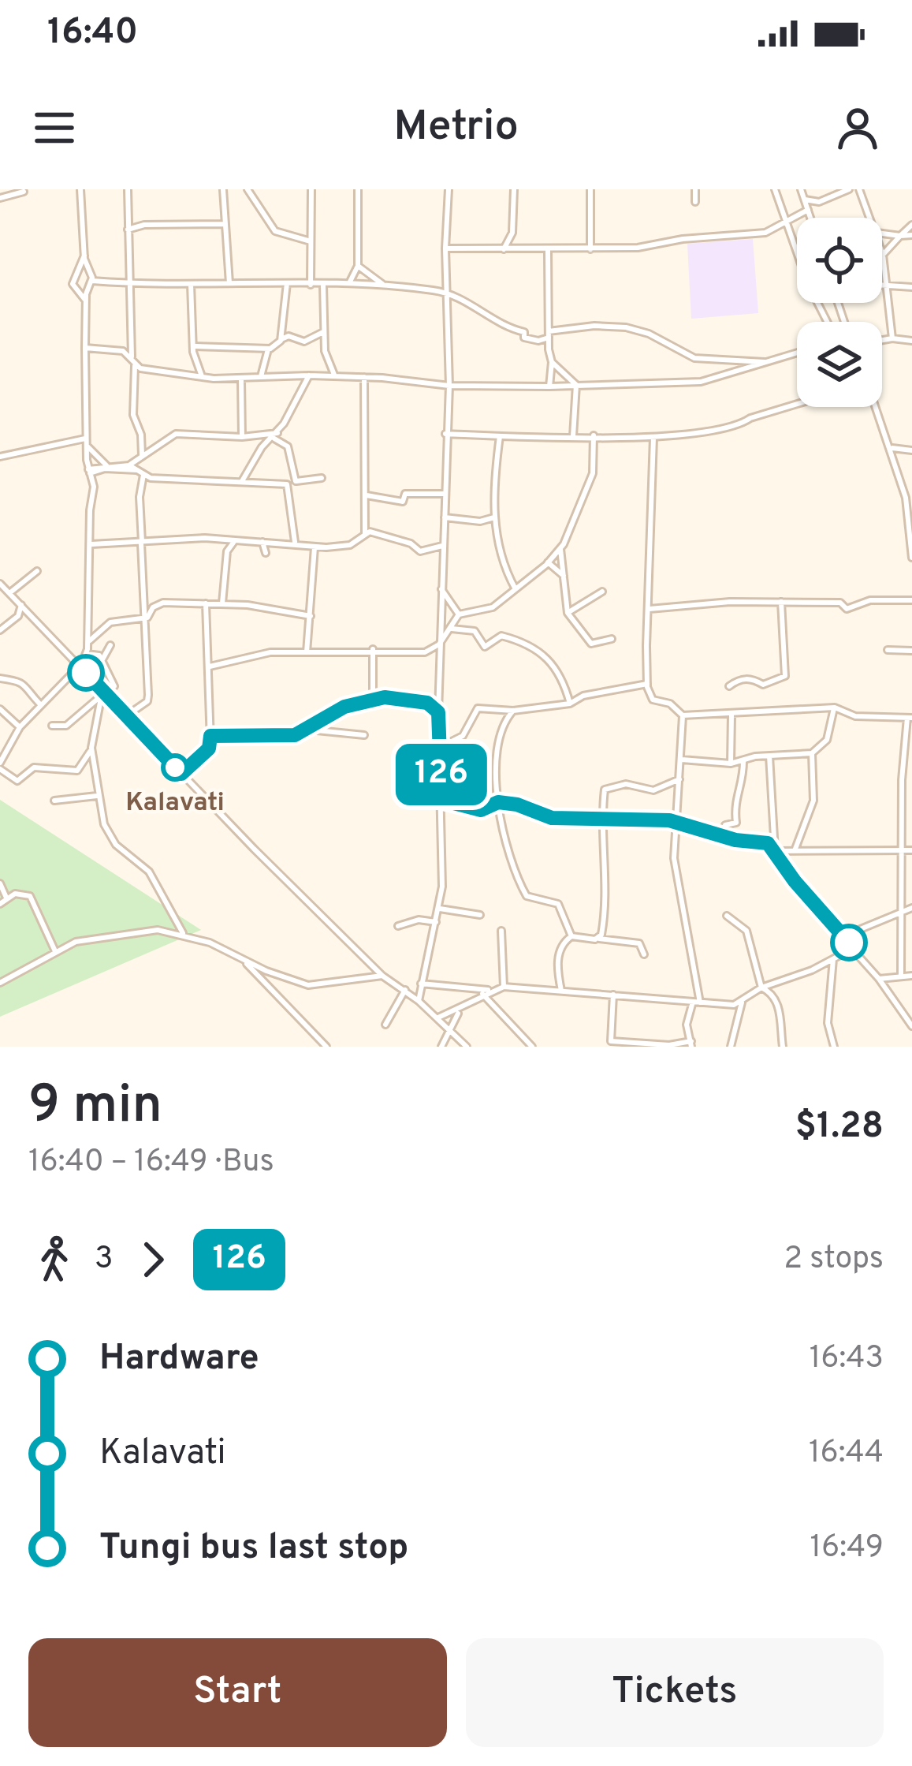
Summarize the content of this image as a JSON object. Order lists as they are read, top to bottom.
{
  "places": ["Kalavati"],
  "lines": ["bus line 126"],
  "page": {
    "status": "16:40",
    "header": "Metrio",
    "on_map": "126",
    "heading": ["9 min", "16:40 – 16:49 · Bus", "$1.28"],
    "legs": ["3", "126", "2 stops"],
    "list": [
      {
        "name": "Hardware",
        "value": "16:43"
      },
      {
        "name": "Kalavati",
        "value": "16:44"
      },
      {
        "name": "Tungi bus last stop",
        "value": "16:49"
      }
    ],
    "buttons": ["Start", "Tickets"]
  }
}
